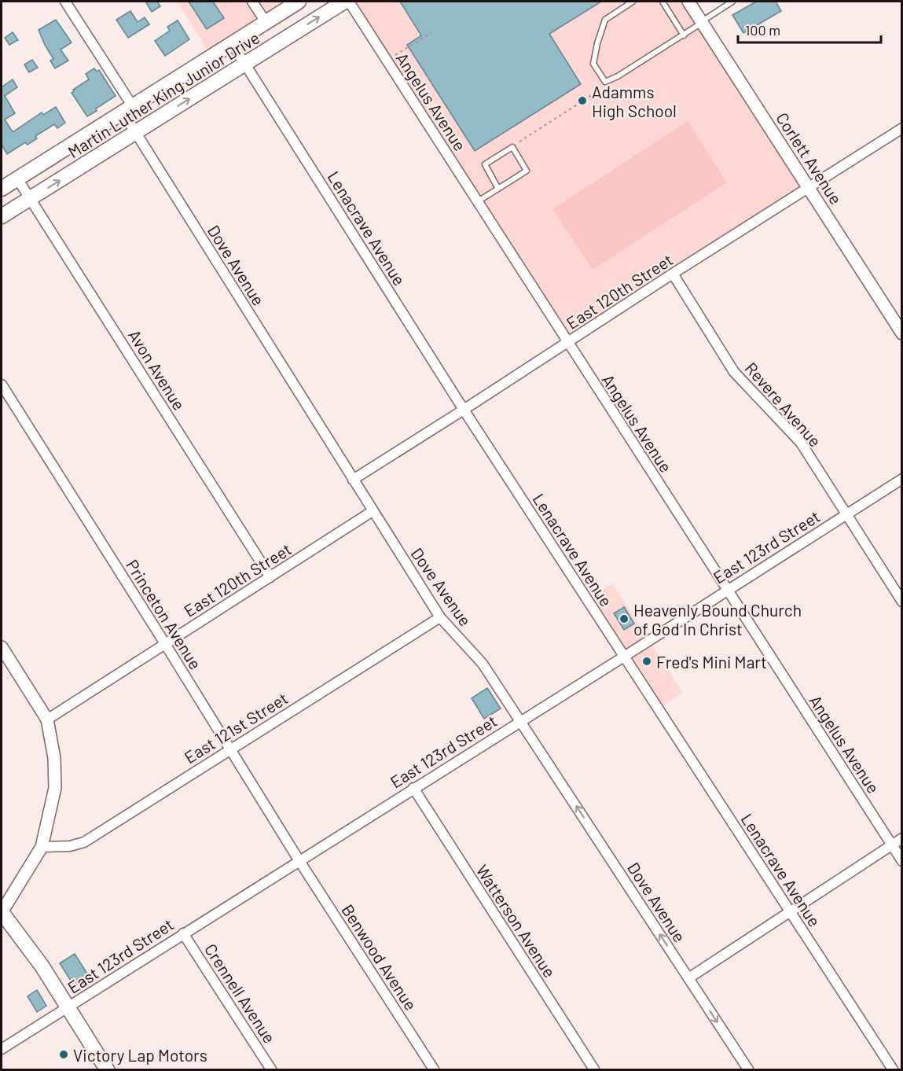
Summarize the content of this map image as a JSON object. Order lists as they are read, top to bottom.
{
  "streets": {
    "main road": ["Martin Luther King Junior Drive"],
    "street": [
      "Angelus Avenue",
      "Corlett Avenue",
      "Lenacrave Avenue",
      "Dove Avenue",
      "East 120th Street",
      "Avon Avenue",
      "Revere Avenue",
      "East 123rd Street",
      "Princeton Avenue",
      "East 121st Street",
      "Watterson Avenue",
      "Benwood Avenue",
      "Crennell Avenue"
    ]
  },
  "crossings": [
    ["Martin Luther King Junior Drive", "Lenacrave Avenue"],
    ["Martin Luther King Junior Drive", "Dove Avenue"],
    ["Martin Luther King Junior Drive", "Avon Avenue"],
    ["Angelus Avenue", "East 120th Street"],
    ["Angelus Avenue", "East 123rd Street"],
    ["Corlett Avenue", "East 120th Street"],
    ["Lenacrave Avenue", "East 120th Street"],
    ["Lenacrave Avenue", "East 123rd Street"],
    ["Dove Avenue", "East 120th Street"],
    ["Dove Avenue", "East 123rd Street"],
    ["Dove Avenue", "East 121st Street"],
    ["East 120th Street", "Avon Avenue"],
    ["East 120th Street", "Revere Avenue"],
    ["East 120th Street", "Princeton Avenue"],
    ["Revere Avenue", "East 123rd Street"],
    ["East 123rd Street", "Princeton Avenue"],
    ["East 123rd Street", "Watterson Avenue"],
    ["East 123rd Street", "Benwood Avenue"],
    ["East 123rd Street", "Crennell Avenue"],
    ["Princeton Avenue", "East 121st Street"],
    ["Princeton Avenue", "Benwood Avenue"]
  ],
  "places": [
    "Adamms High School",
    "Heavenly Bound Church of God In Christ",
    "Fred's Mini Mart",
    "Victory Lap Motors"
  ],
  "scale_bar": "100 m"
}
